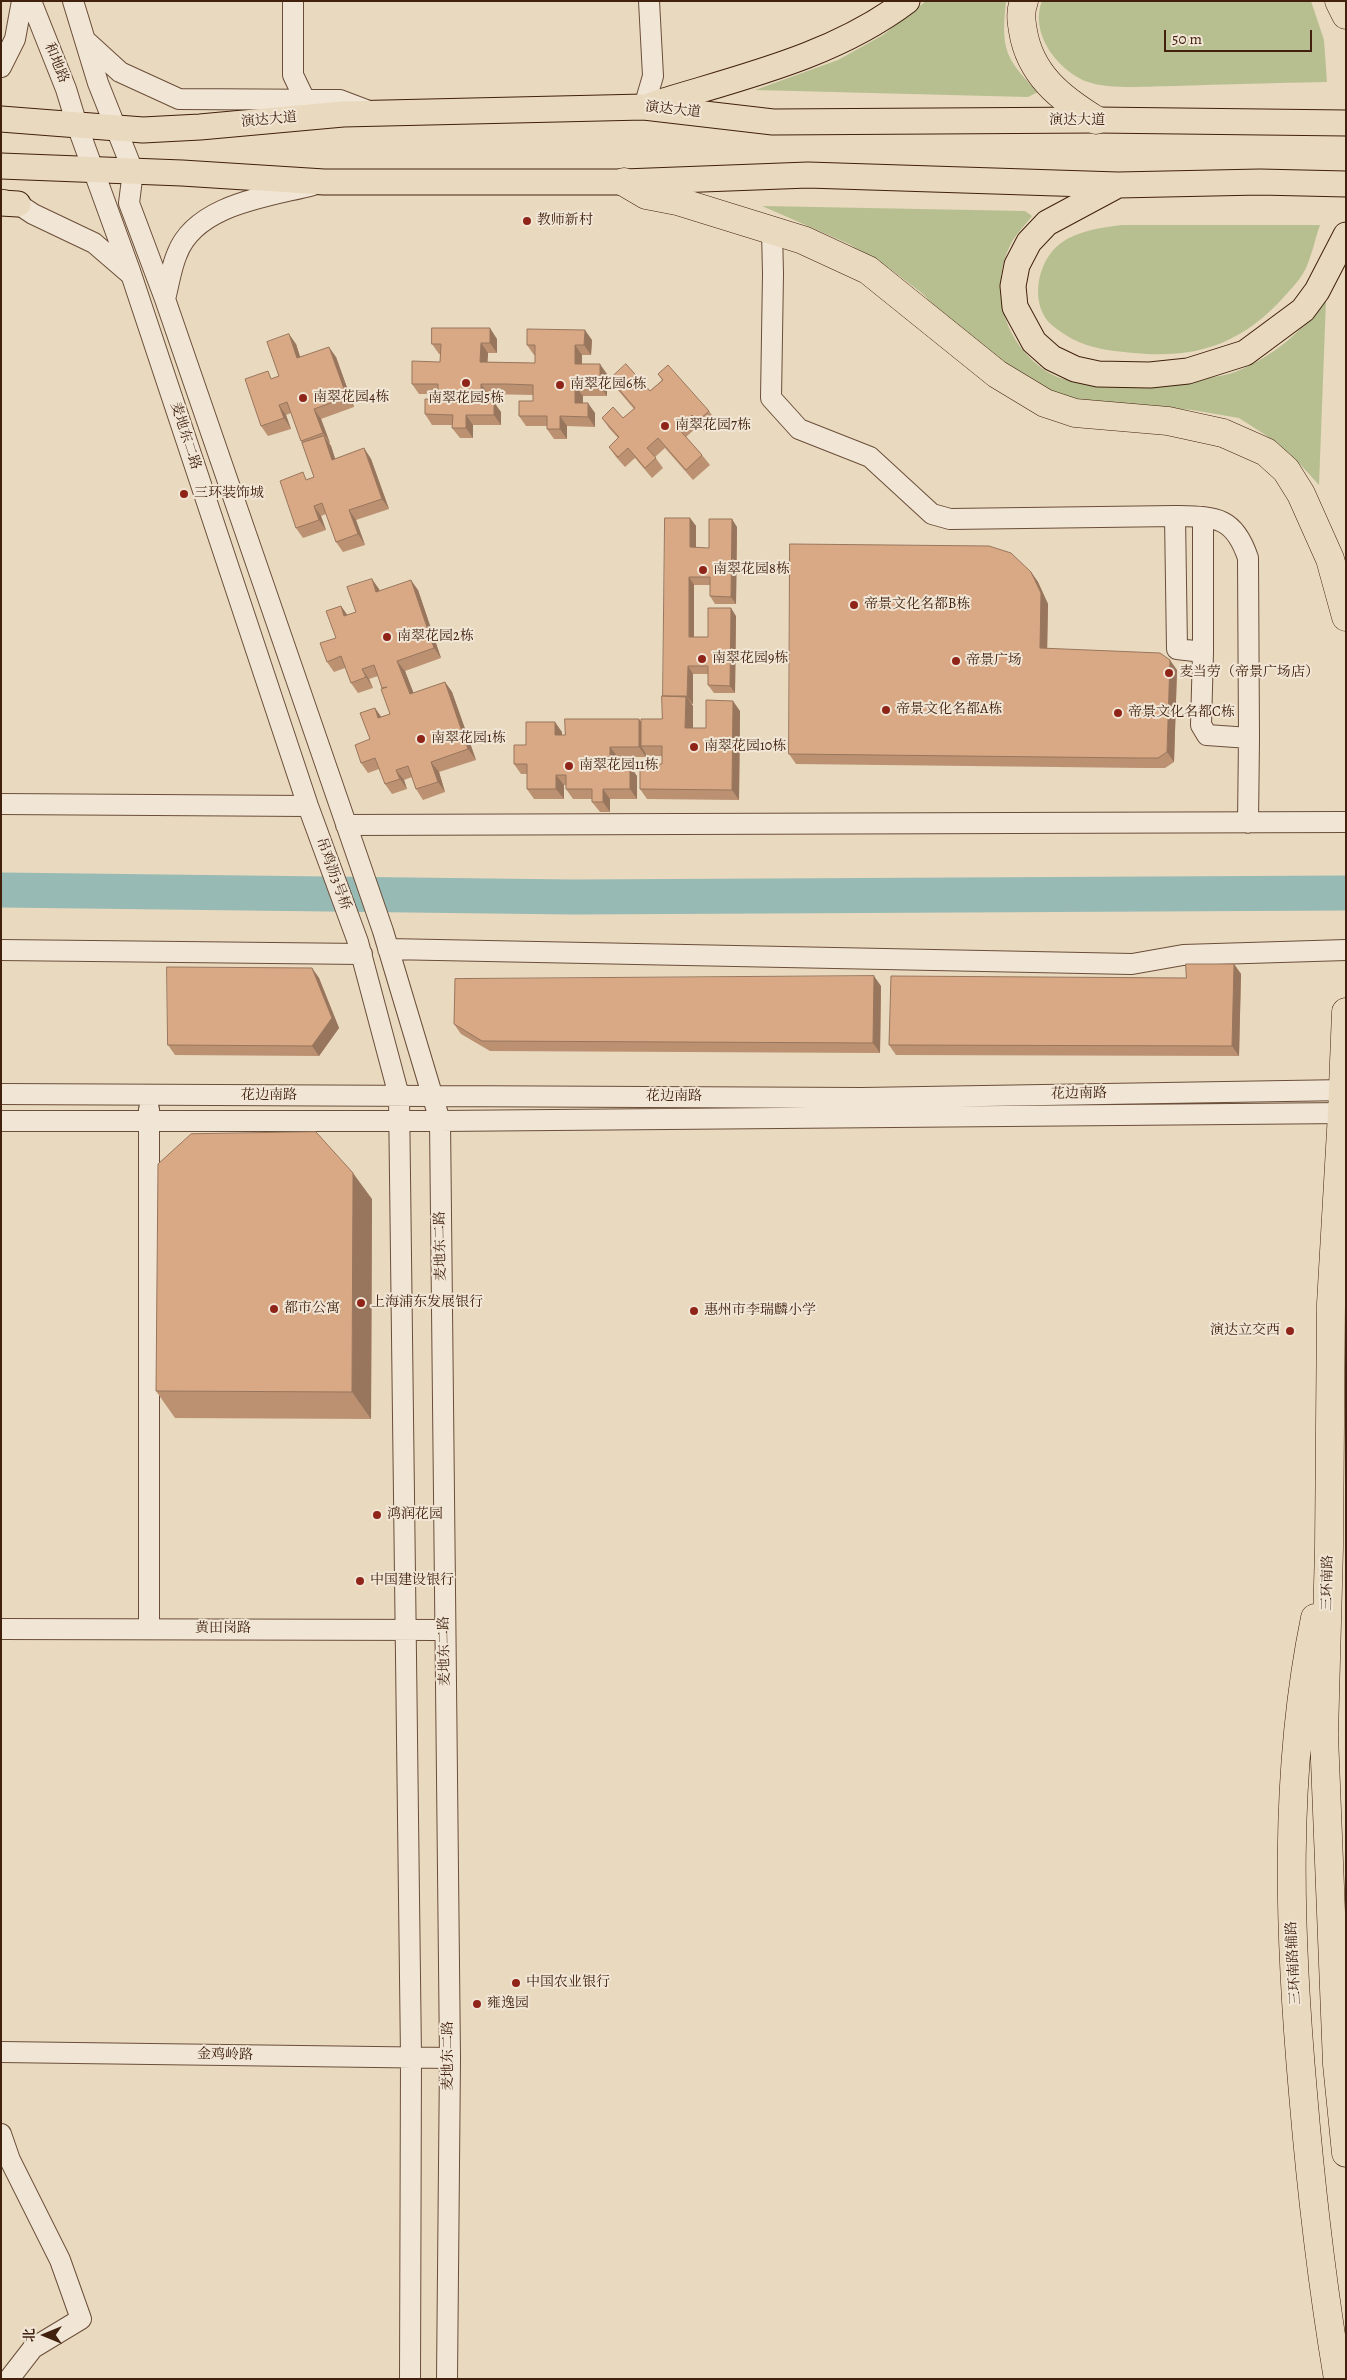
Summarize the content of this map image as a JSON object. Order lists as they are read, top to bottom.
{
  "streets": {
    "highway": ["三环南路", "三环南路辅路"],
    "main road": ["演达大道"],
    "street": [
      "和地路",
      "麦地东二路",
      "吊鸡沥3号桥",
      "花边南路",
      "黄田岗路",
      "金鸡岭路"
    ]
  },
  "crossings": [
    ["和地路", "演达大道"],
    ["和地路", "麦地东二路"],
    ["演达大道", "麦地东二路"],
    ["麦地东二路", "吊鸡沥3号桥"],
    ["麦地东二路", "花边南路"],
    ["麦地东二路", "黄田岗路"],
    ["麦地东二路", "金鸡岭路"],
    ["花边南路", "三环南路"],
    ["三环南路", "三环南路辅路"]
  ],
  "places": [
    "教师新村",
    "南翠花园5栋",
    "南翠花园6栋",
    "南翠花园4栋",
    "南翠花园7栋",
    "三环装饰城",
    "南翠花园8栋",
    "帝景文化名都B栋",
    "南翠花园2栋",
    "南翠花园9栋",
    "帝景广场",
    "麦当劳（帝景广场店）",
    "帝景文化名都A栋",
    "帝景文化名都C栋",
    "南翠花园1栋",
    "南翠花园10栋",
    "南翠花园11栋",
    "上海浦东发展银行",
    "都市公寓",
    "惠州市李瑞麟小学",
    "演达立交西",
    "鸿润花园",
    "中国建设银行",
    "中国农业银行",
    "雍逸园"
  ],
  "scale_bar": "50 m",
  "north": "left"
}
